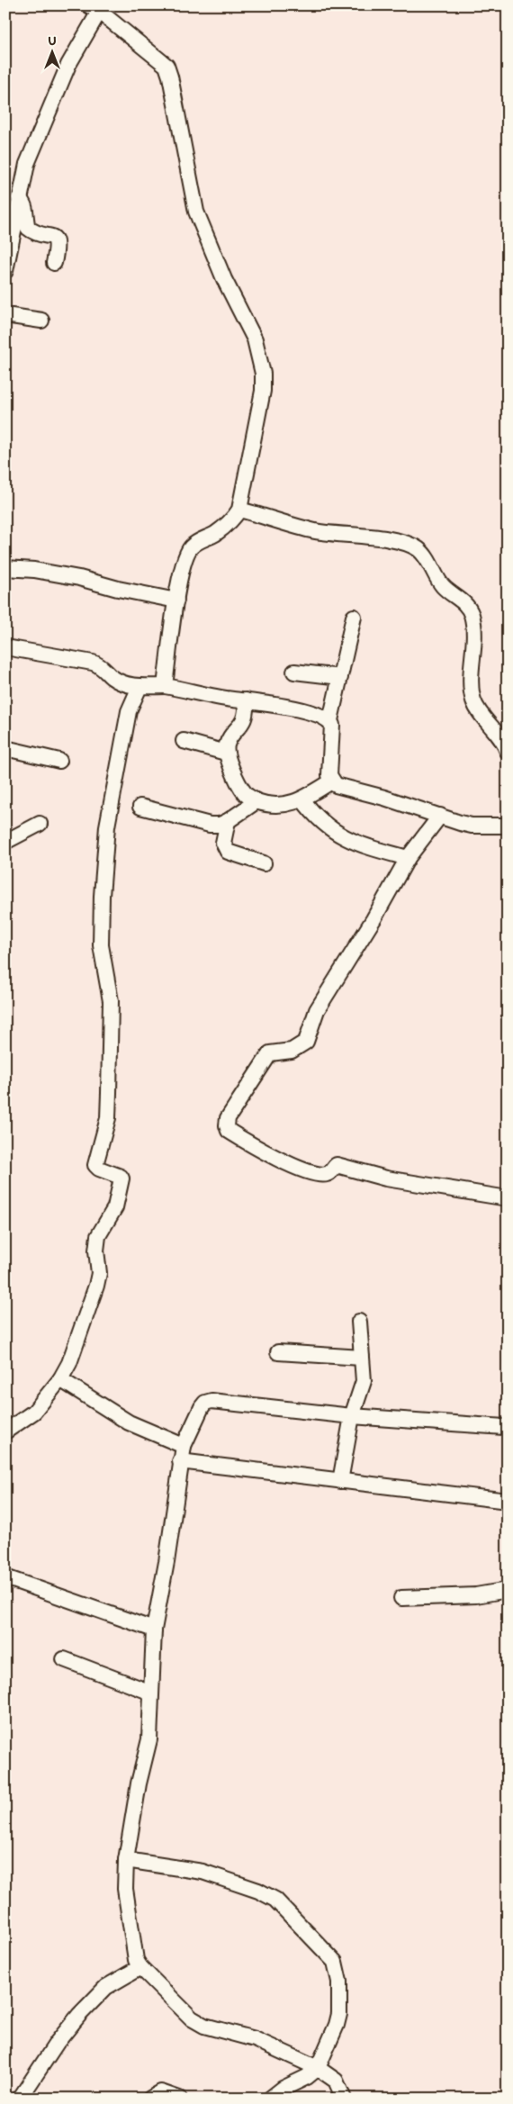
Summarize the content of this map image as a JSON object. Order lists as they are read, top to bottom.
{
  "north": "top"
}
